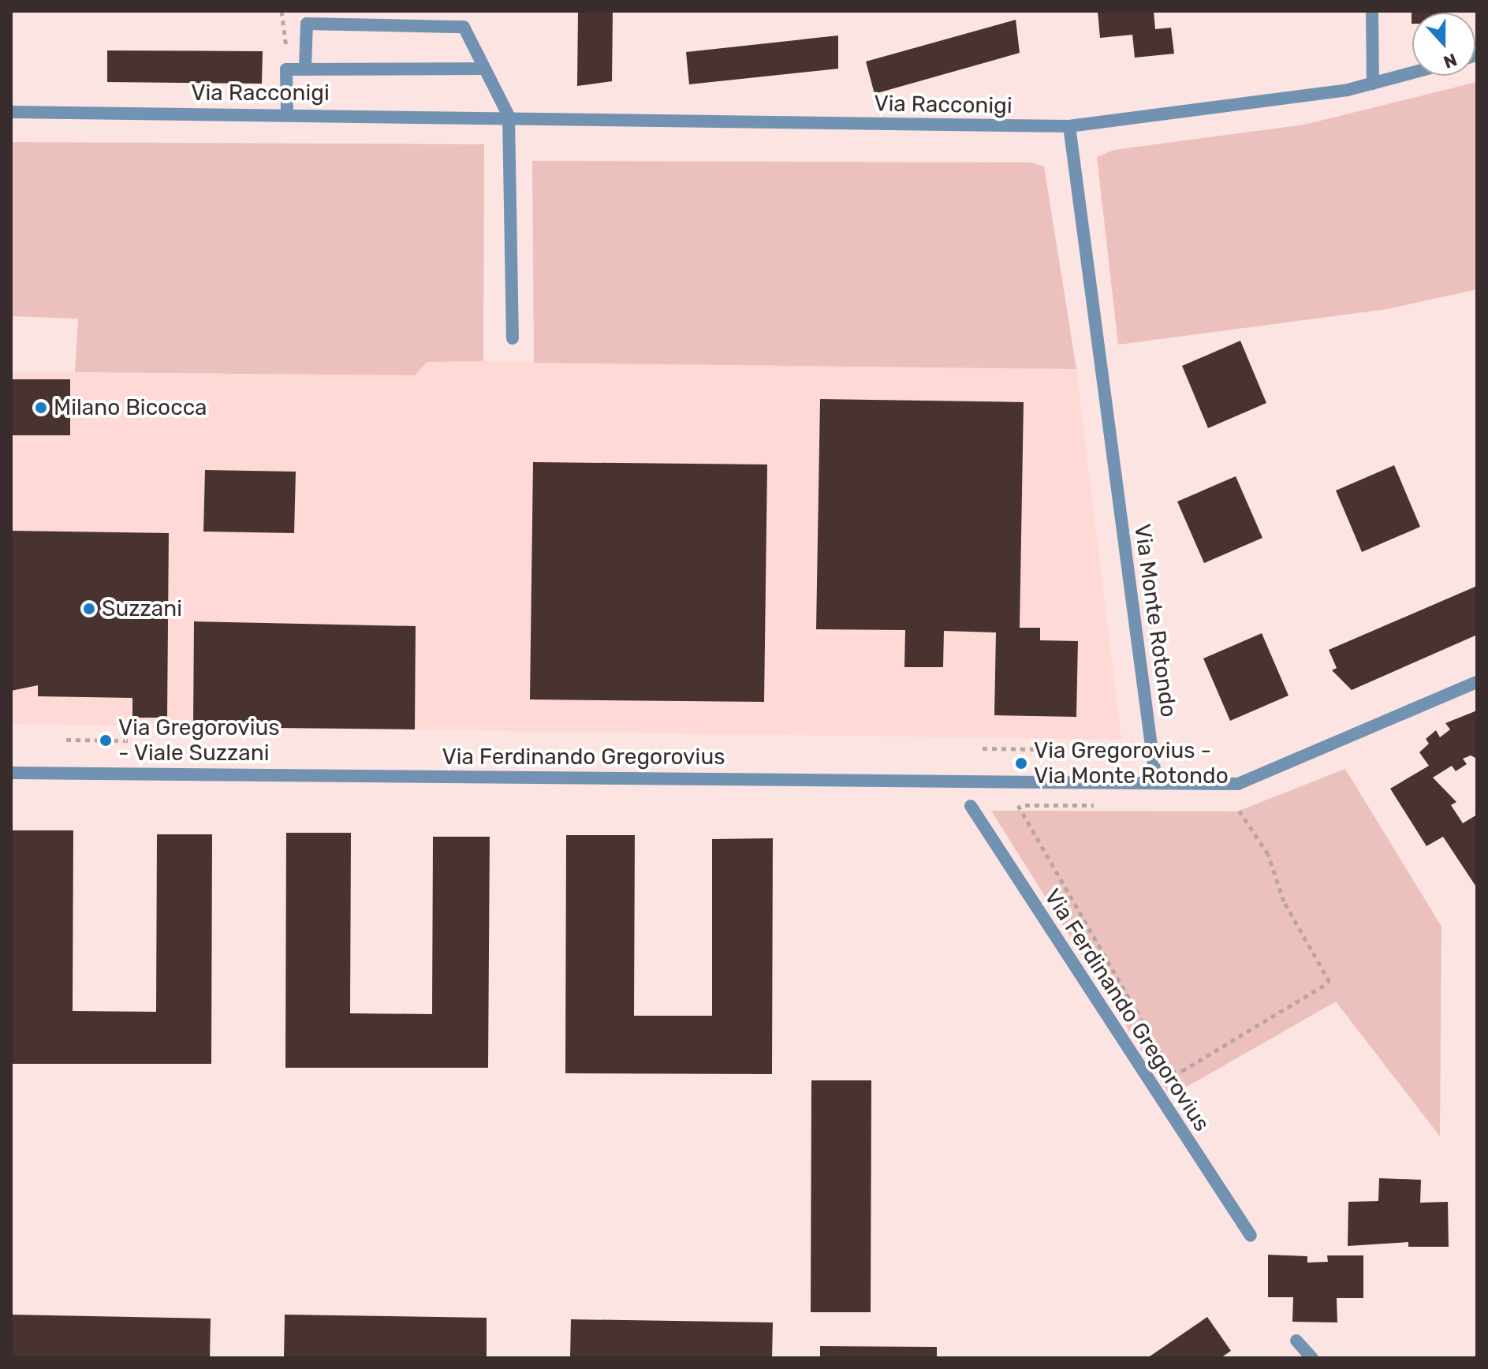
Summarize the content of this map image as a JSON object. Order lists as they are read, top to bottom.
{
  "streets": {
    "street": ["Via Racconigi", "Via Monte Rotondo", "Via Ferdinando Gregorovius"]
  },
  "crossings": [
    ["Via Racconigi", "Via Monte Rotondo"],
    ["Via Monte Rotondo", "Via Ferdinando Gregorovius"]
  ],
  "places": [
    "Milano Bicocca",
    "Suzzani",
    "Via Gregorovius - Viale Suzzani",
    "Via Gregorovius - Via Monte Rotondo"
  ],
  "north": "bottom"
}
